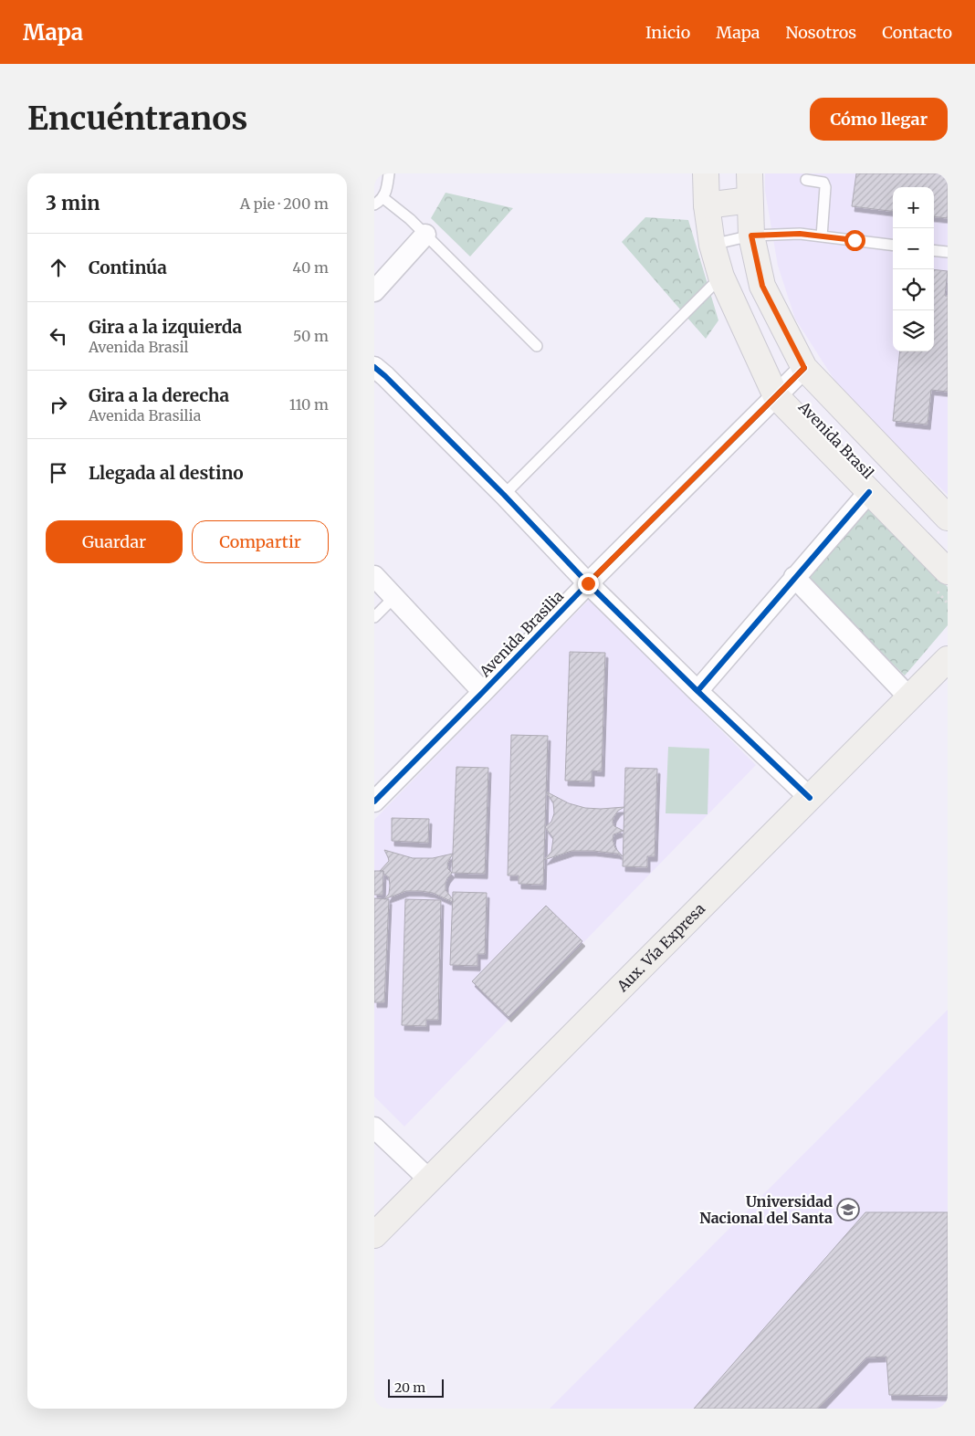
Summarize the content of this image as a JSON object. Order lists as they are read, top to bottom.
{
  "streets": {
    "main road": ["Avenida Brasil", "Aux. Vía Expresa"],
    "street": ["Avenida Brasilia"]
  },
  "crossings": [
    ["Avenida Brasil", "Avenida Brasilia"]
  ],
  "places": {
    "school or university": ["Universidad Nacional del Santa"]
  },
  "scale_bar": "20 m",
  "page": {
    "header": "Mapa",
    "nav": [
      "Inicio",
      "Mapa",
      "Nosotros",
      "Contacto"
    ],
    "buttons": [
      "Cómo llegar",
      ["Guardar", "Compartir"]
    ],
    "title": "Encuéntranos",
    "heading": ["3 min", "A pie · 200 m"],
    "map_buttons": ["+", "−"],
    "list": [
      ["Continúa", "40 m"],
      ["Gira a la izquierda", "Avenida Brasil", "50 m"],
      ["Gira a la derecha", "Avenida Brasilia", "110 m"],
      "Llegada al destino"
    ],
    "scale": "20 m"
  }
}
